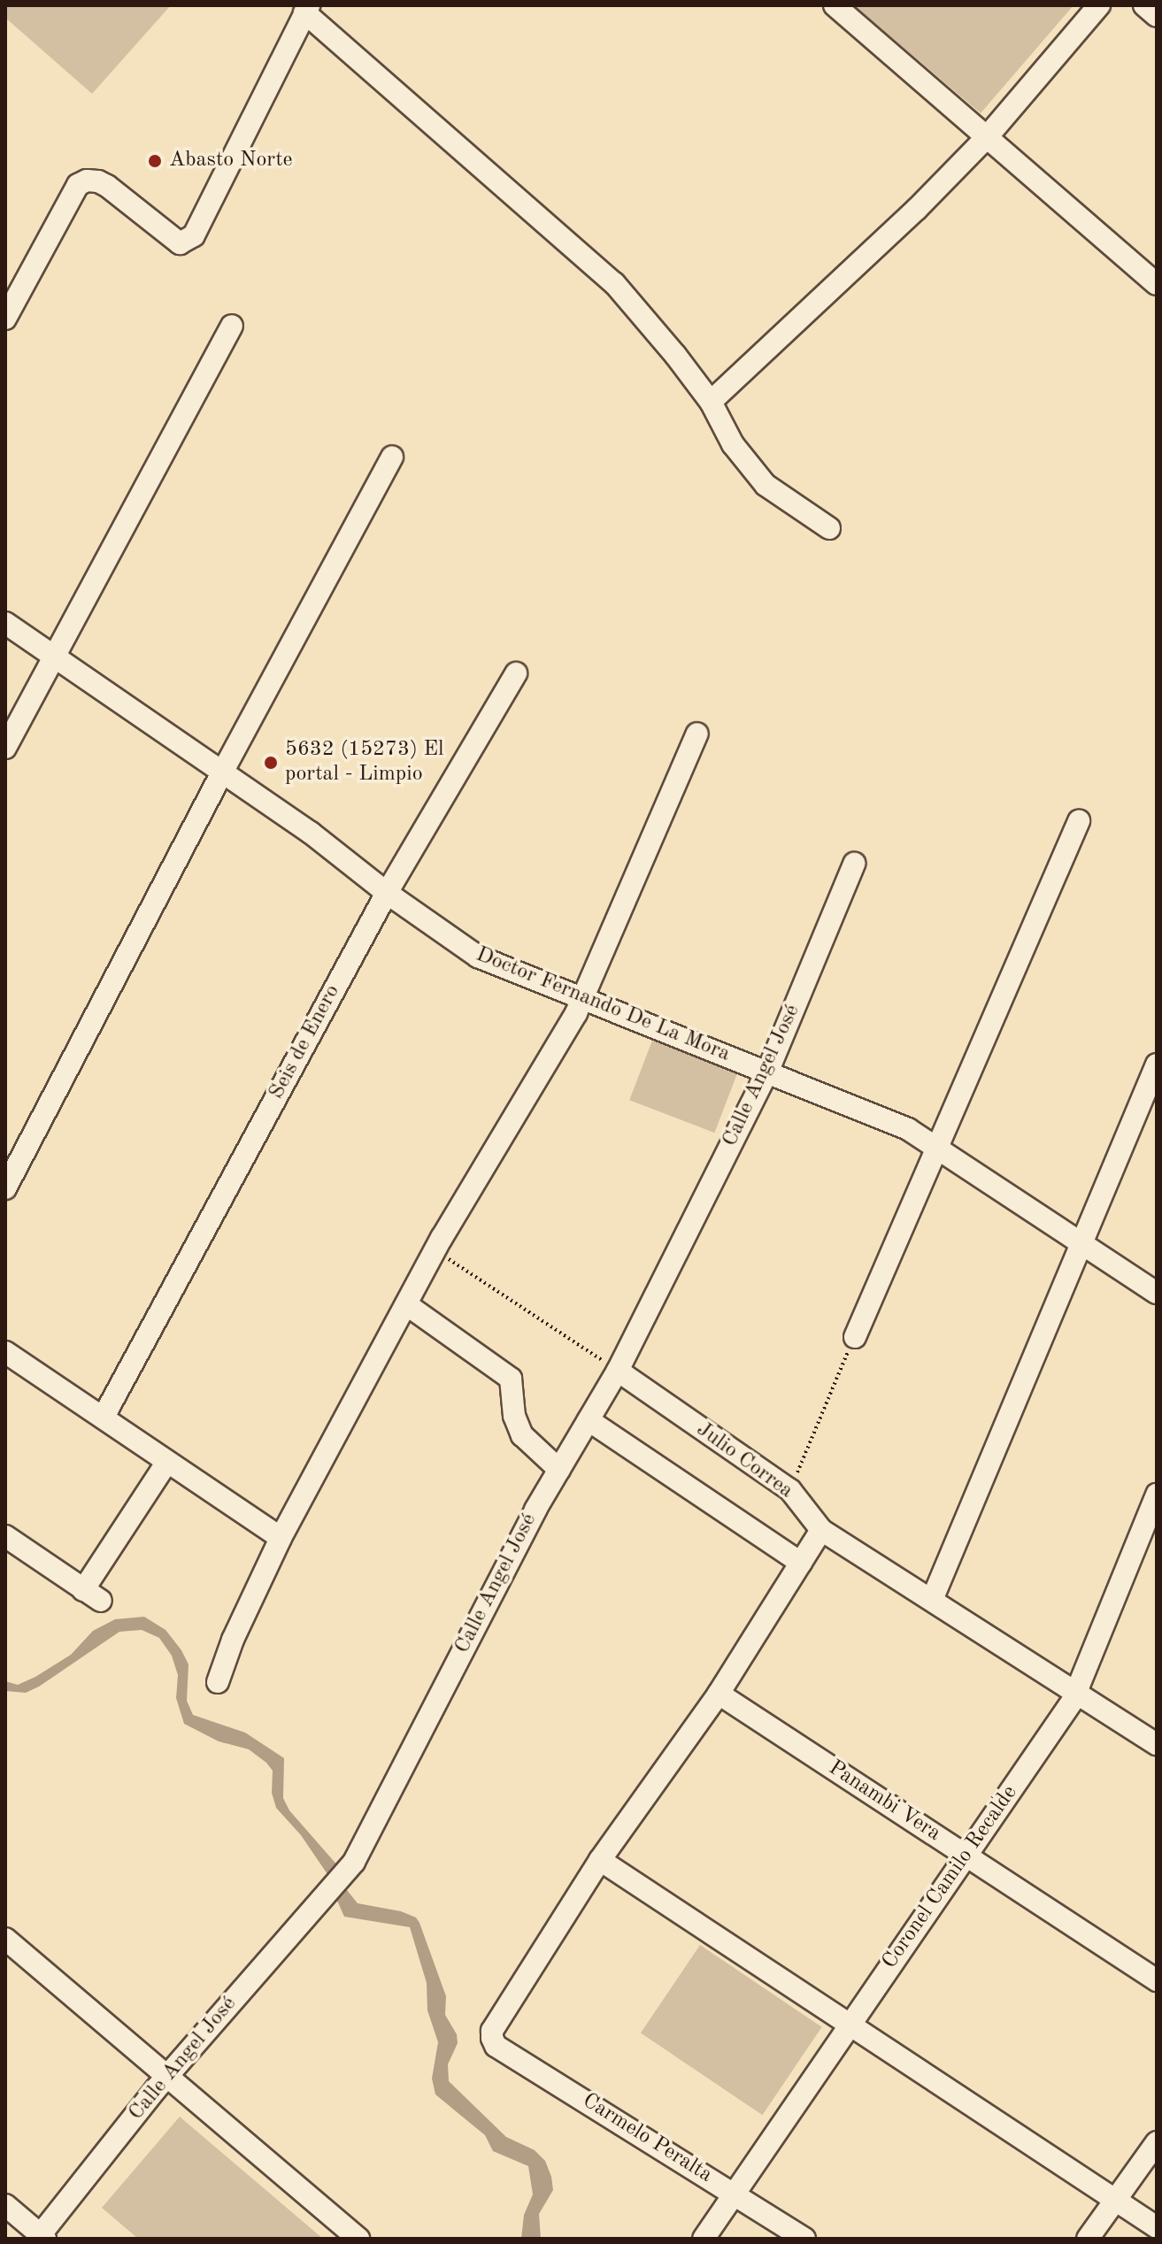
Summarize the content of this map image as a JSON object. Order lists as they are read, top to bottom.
{
  "streets": {
    "street": [
      "Doctor Fernando De La Mora",
      "Seis de Enero",
      "Calle Angel José",
      "Julio Correa",
      "Panambi Vera",
      "Coronel Camilo Recalde",
      "Carmelo Peralta"
    ]
  },
  "crossings": [
    ["Doctor Fernando De La Mora", "Seis de Enero"],
    ["Doctor Fernando De La Mora", "Calle Angel José"],
    ["Calle Angel José", "Julio Correa"],
    ["Julio Correa", "Coronel Camilo Recalde"],
    ["Panambi Vera", "Coronel Camilo Recalde"],
    ["Coronel Camilo Recalde", "Carmelo Peralta"]
  ],
  "places": ["Abasto Norte", "5632 (15273) El portal - Limpio"]
}
